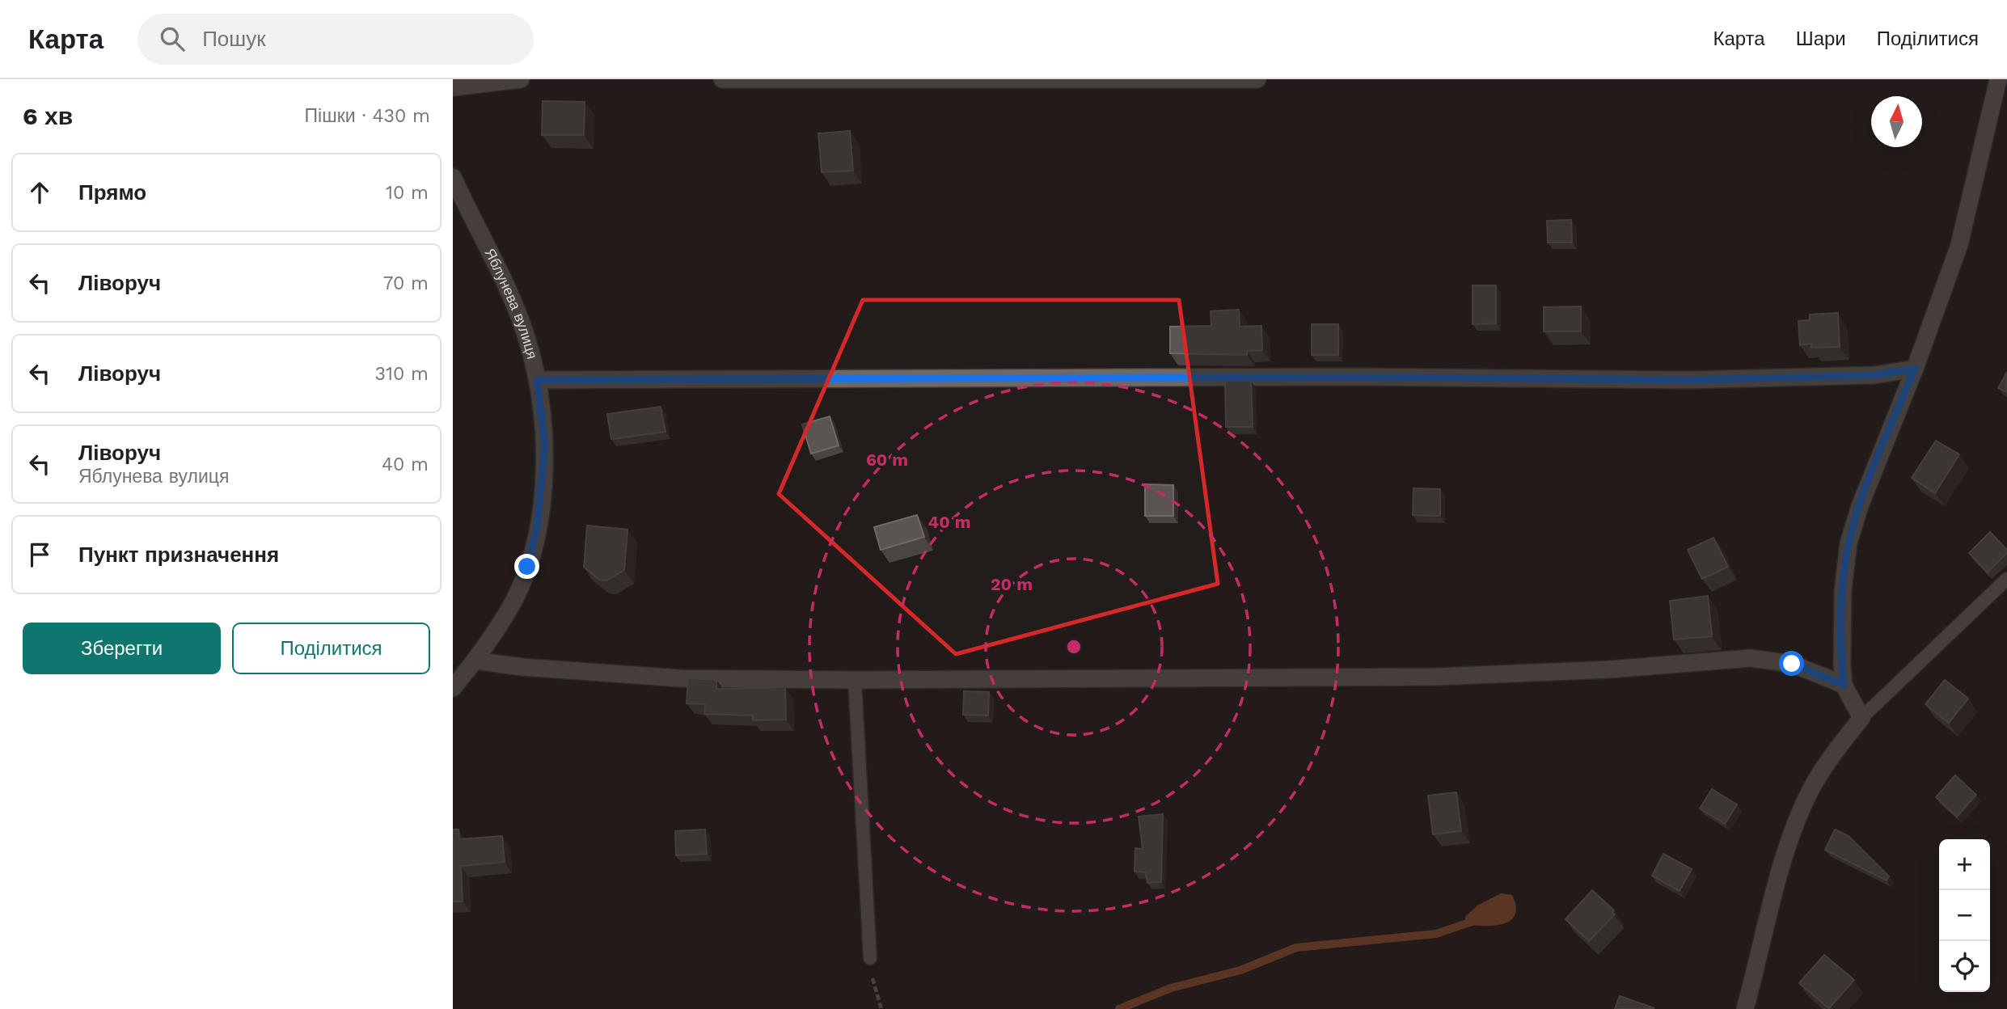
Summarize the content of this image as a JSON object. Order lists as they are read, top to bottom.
{
  "streets": {
    "street": ["Яблунева вулиця"]
  },
  "north": "top",
  "page": {
    "header": "Карта",
    "search": "Пошук",
    "nav": ["Карта", "Шари", "Поділитися"],
    "heading": ["6 хв", "Пішки · 430 m"],
    "list": [
      ["Прямо", "10 m"],
      ["Ліворуч", "70 m"],
      ["Ліворуч", "310 m"],
      ["Ліворуч", "Яблунева вулиця", "40 m"],
      "Пункт призначення"
    ],
    "buttons": ["Зберегти", "Поділитися"],
    "map_buttons": ["+", "−"]
  },
  "rings": ["60 m", "40 m", "20 m"]
}
